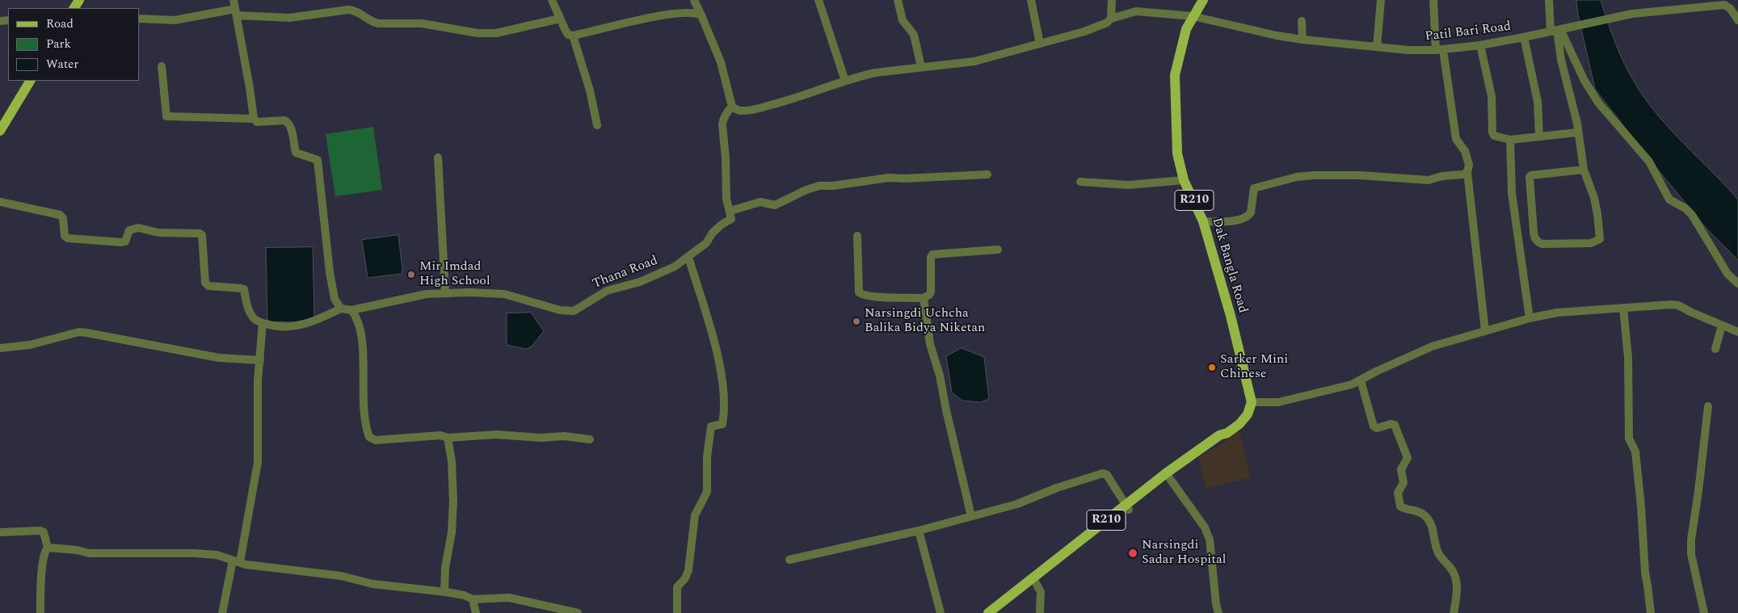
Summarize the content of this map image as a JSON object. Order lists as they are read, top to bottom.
{
  "streets": {
    "main road": ["R210", "Dak Bangla Road"],
    "street": ["Patil Bari Road", "Thana Road"]
  },
  "crossings": [
    ["Patil Bari Road", "Dak Bangla Road"],
    ["R210", "Dak Bangla Road"]
  ],
  "places": [
    "Mir Imdad High School",
    "Narsingdi Uchcha Balika Bidya Niketan",
    "Sarker Mini Chinese",
    "Narsingdi Sadar Hospital"
  ],
  "legend": ["Road", "Park", "Water"]
}
